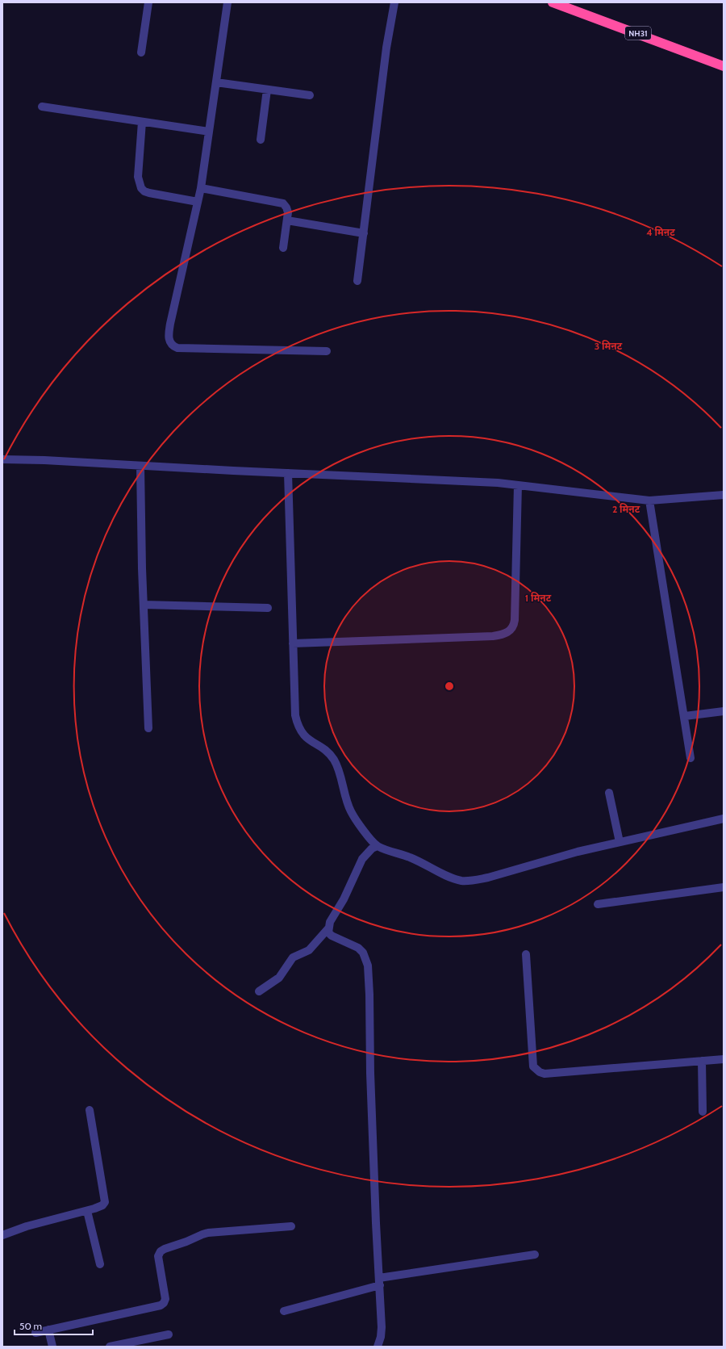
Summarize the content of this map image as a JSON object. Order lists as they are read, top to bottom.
{
  "streets": {
    "highway": ["NH31"]
  },
  "scale_bar": "50 m",
  "rings": [
    "4 मिनट",
    "3 मिनट",
    "2 मिनट",
    "1 मिनट"
  ]
}
